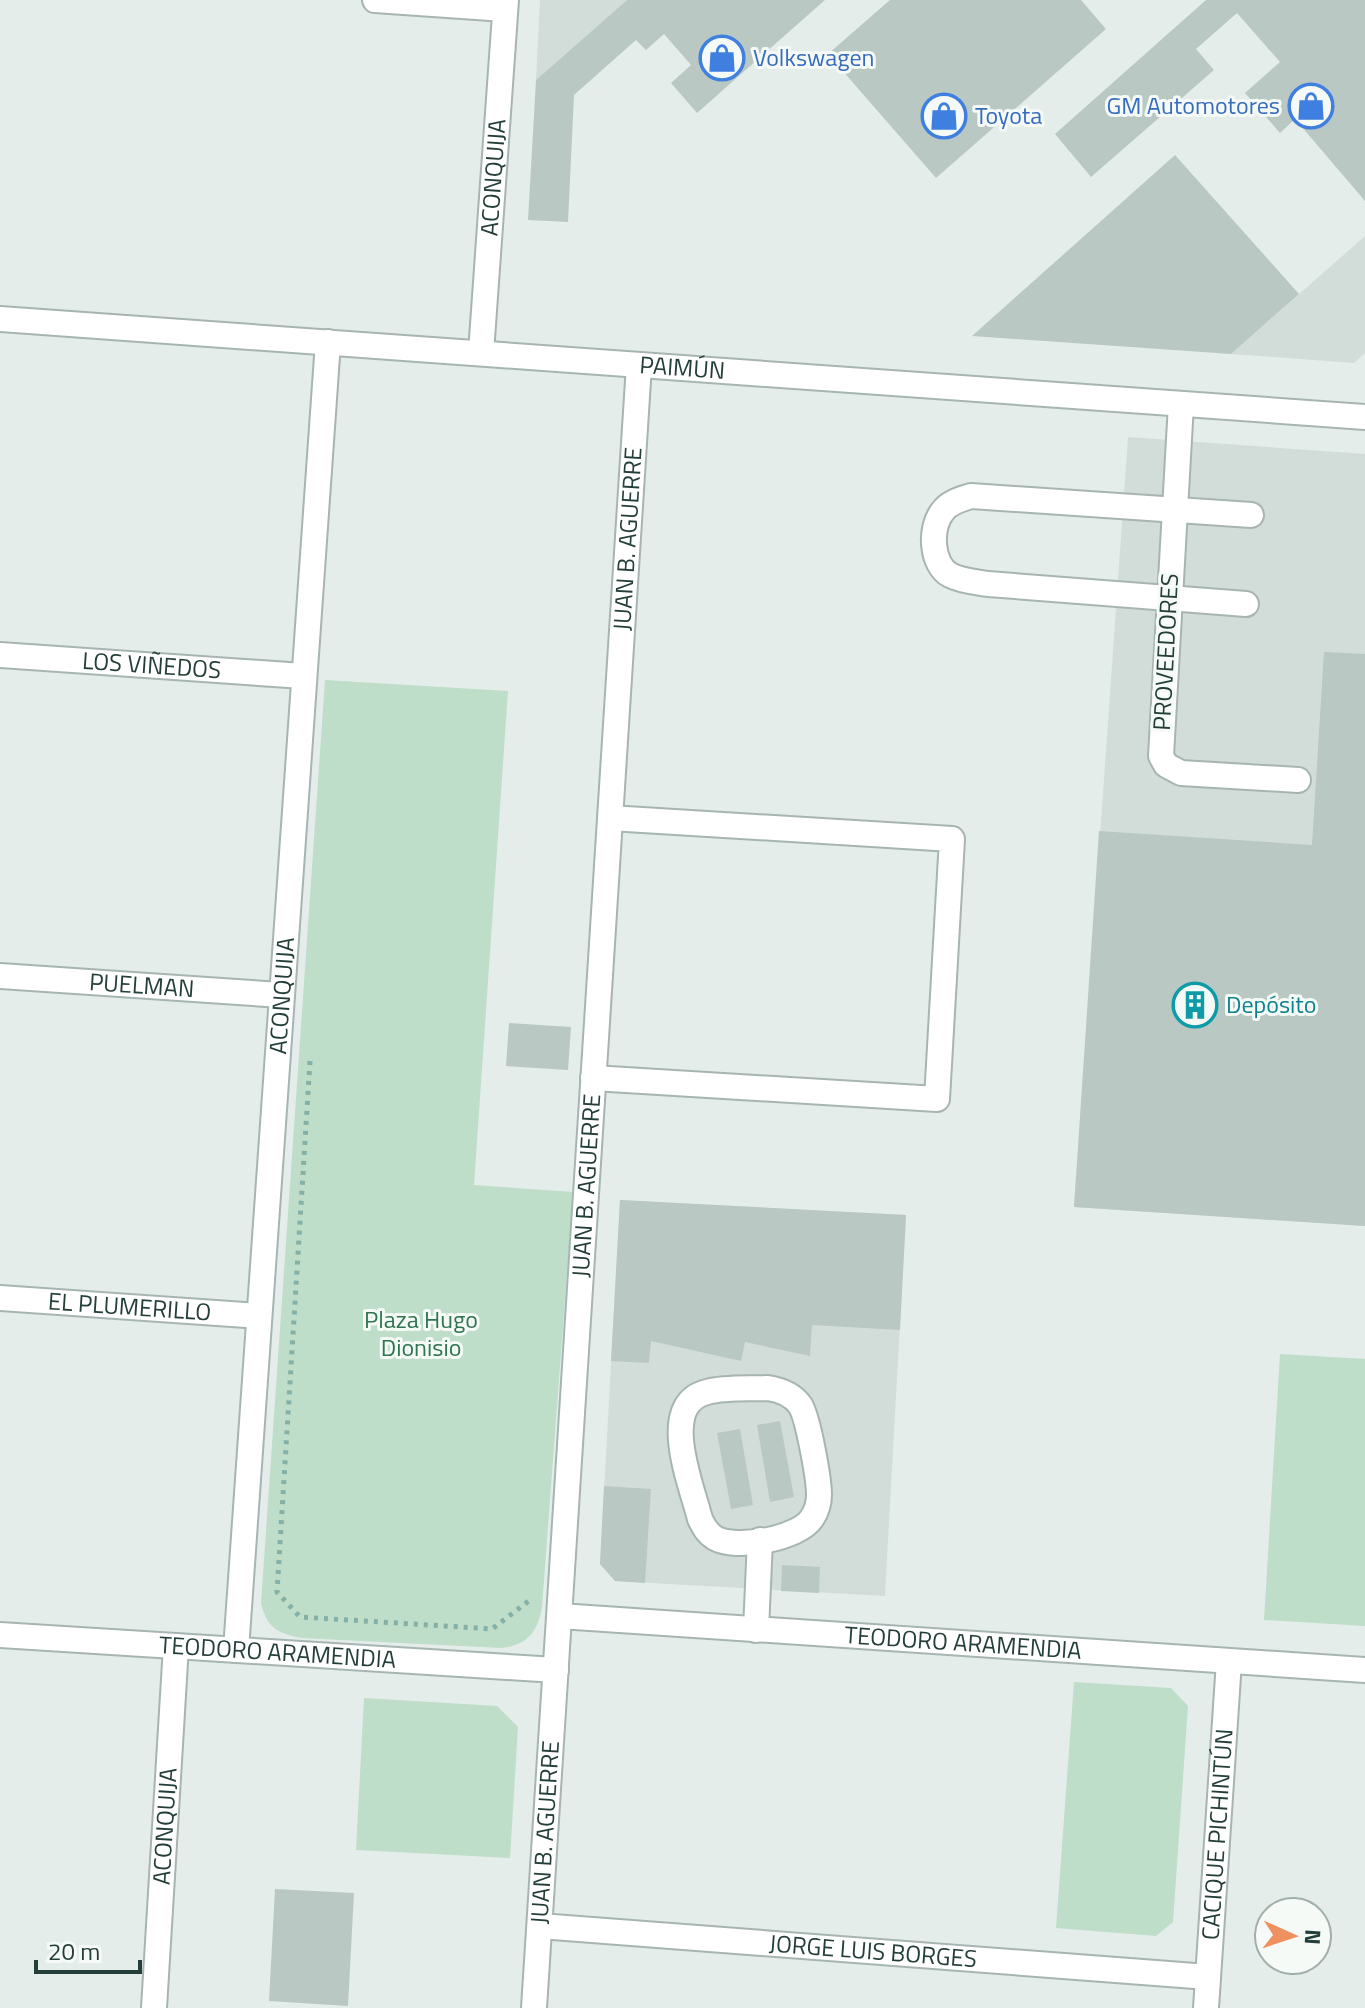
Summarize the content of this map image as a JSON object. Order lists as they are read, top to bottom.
{
  "streets": {
    "street": [
      "ACONQUIJA",
      "PAIMÚN",
      "JUAN B. AGUERRE",
      "PROVEEDORES",
      "LOS VIÑEDOS",
      "PUELMAN",
      "EL PLUMERILLO",
      "TEODORO ARAMENDIA",
      "CACIQUE PICHINTÚN",
      "JORGE LUIS BORGES"
    ]
  },
  "crossings": [
    ["ACONQUIJA", "PAIMÚN"],
    ["ACONQUIJA", "LOS VIÑEDOS"],
    ["ACONQUIJA", "PUELMAN"],
    ["ACONQUIJA", "EL PLUMERILLO"],
    ["ACONQUIJA", "TEODORO ARAMENDIA"],
    ["PAIMÚN", "JUAN B. AGUERRE"],
    ["PAIMÚN", "PROVEEDORES"],
    ["JUAN B. AGUERRE", "TEODORO ARAMENDIA"],
    ["JUAN B. AGUERRE", "JORGE LUIS BORGES"],
    ["TEODORO ARAMENDIA", "CACIQUE PICHINTÚN"],
    ["CACIQUE PICHINTÚN", "JORGE LUIS BORGES"]
  ],
  "parks": ["Plaza Hugo Dionisio"],
  "places": {
    "shop": ["Volkswagen", "GM Automotores", "Toyota"],
    "building": ["Depósito"]
  },
  "scale_bar": "20 m",
  "north": "right"
}
